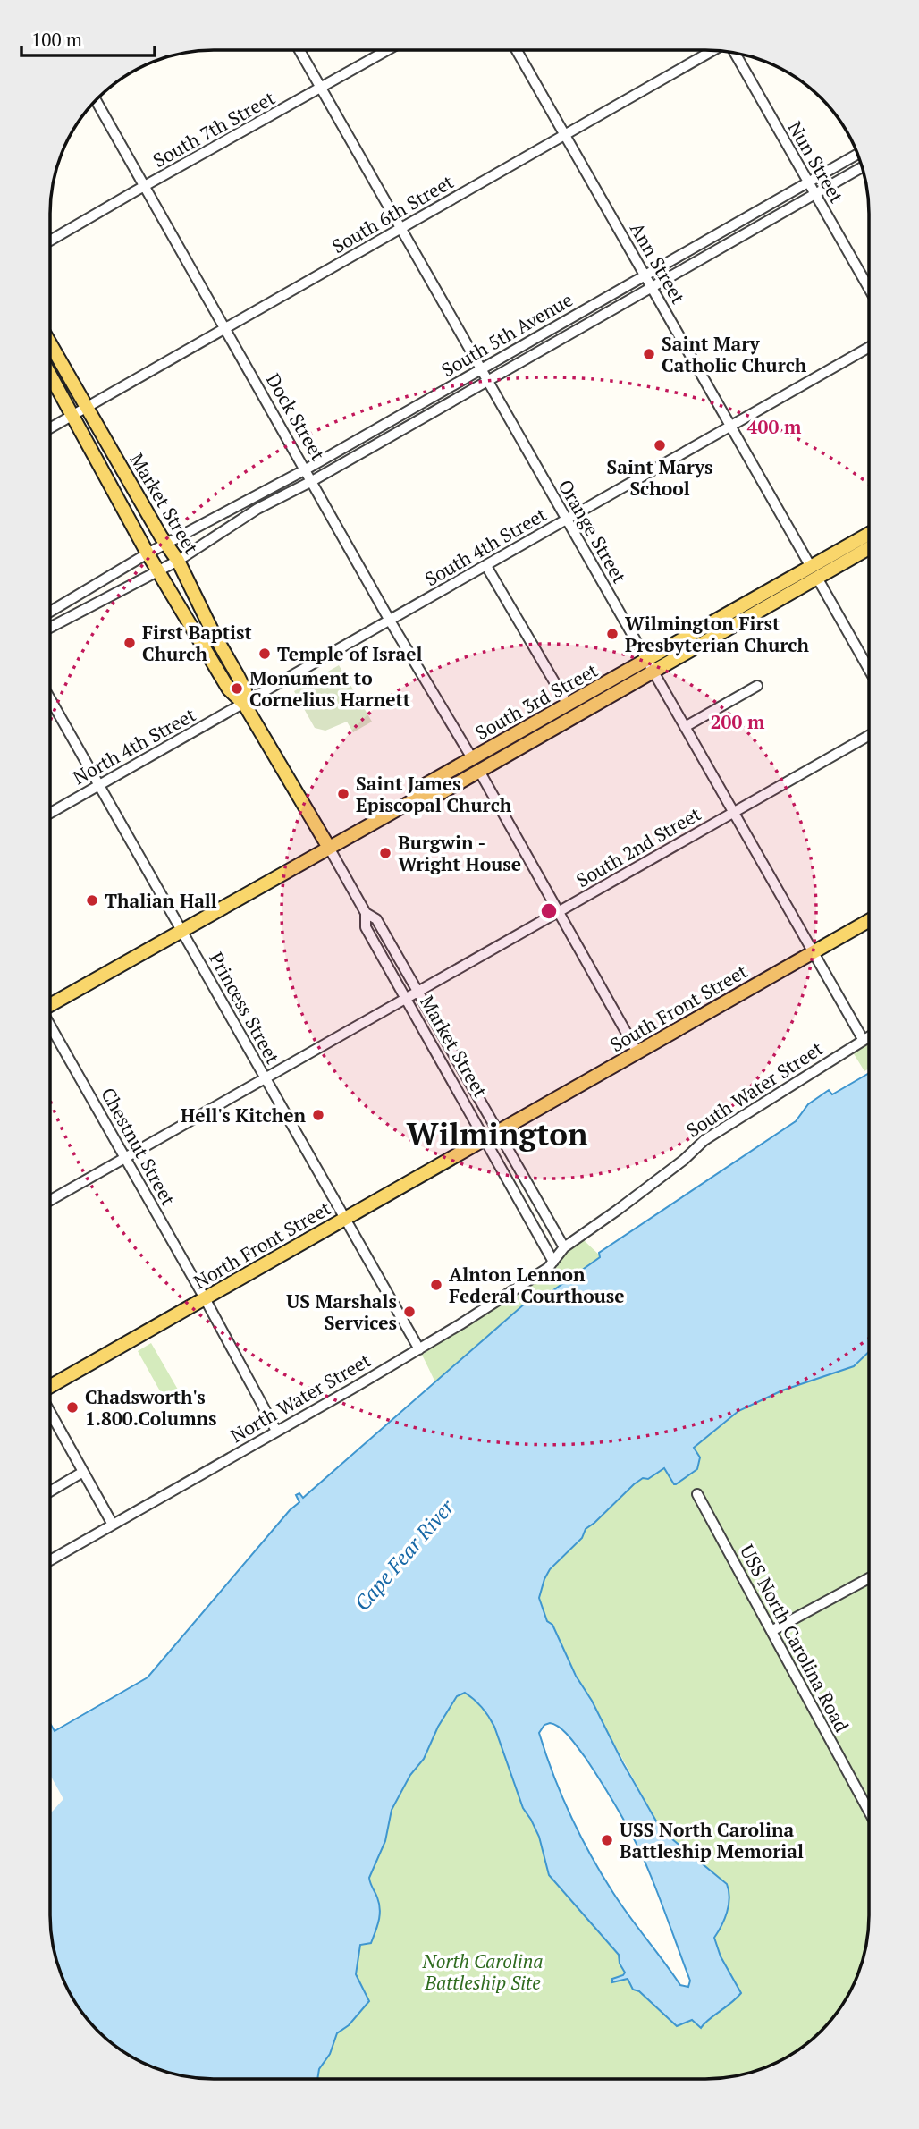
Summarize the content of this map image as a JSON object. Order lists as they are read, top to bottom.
{
  "streets": {
    "main road": [
      "Market Street",
      "South 3rd Street",
      "South Front Street",
      "North Front Street"
    ],
    "street": [
      "South 7th Street",
      "Nun Street",
      "South 6th Street",
      "Ann Street",
      "South 5th Avenue",
      "Dock Street",
      "Orange Street",
      "South 4th Street",
      "North 4th Street",
      "South 2nd Street",
      "Princess Street",
      "South Water Street",
      "Chestnut Street",
      "North Water Street",
      "USS North Carolina Road"
    ]
  },
  "crossings": [
    ["South 7th Street", "Dock Street"],
    ["South 7th Street", "Orange Street"],
    ["Nun Street", "South 5th Avenue"],
    ["South 6th Street", "Ann Street"],
    ["South 6th Street", "Dock Street"],
    ["South 6th Street", "Market Street"],
    ["South 6th Street", "Orange Street"],
    ["Ann Street", "South 5th Avenue"],
    ["Ann Street", "South 4th Street"],
    ["Ann Street", "South 3rd Street"],
    ["South 5th Avenue", "Dock Street"],
    ["South 5th Avenue", "Market Street"],
    ["South 5th Avenue", "Orange Street"],
    ["Dock Street", "South 4th Street"],
    ["Dock Street", "South 3rd Street"],
    ["Market Street", "South 4th Street"],
    ["Market Street", "South 3rd Street"],
    ["Market Street", "North 4th Street"],
    ["Market Street", "South 2nd Street"],
    ["Market Street", "South Front Street"],
    ["Market Street", "South Water Street"],
    ["Market Street", "North Front Street"],
    ["Market Street", "North Water Street"],
    ["Orange Street", "South 4th Street"],
    ["Orange Street", "South 3rd Street"],
    ["Orange Street", "South 2nd Street"],
    ["Orange Street", "South Front Street"],
    ["Orange Street", "South Water Street"],
    ["South 4th Street", "North 4th Street"],
    ["South 3rd Street", "Princess Street"],
    ["North 4th Street", "Princess Street"],
    ["South 2nd Street", "Princess Street"],
    ["South 2nd Street", "Chestnut Street"],
    ["Princess Street", "North Front Street"],
    ["Princess Street", "North Water Street"],
    ["South Front Street", "North Front Street"],
    ["South Water Street", "North Water Street"],
    ["Chestnut Street", "North Front Street"],
    ["Chestnut Street", "North Water Street"]
  ],
  "districts": ["Wilmington"],
  "water": ["Cape Fear River"],
  "parks": ["North Carolina Battleship Site"],
  "places": [
    "Saint Mary Catholic Church",
    "Saint Marys School",
    "Wilmington First Presbyterian Church",
    "First Baptist Church",
    "Temple of Israel",
    "Monument to Cornelius Harnett",
    "Saint James Episcopal Church",
    "Burgwin - Wright House",
    "Thalian Hall",
    "Hell's Kitchen",
    "Alnton Lennon Federal Courthouse",
    "US Marshals Services",
    "Chadsworth's 1.800.Columns",
    "USS North Carolina Battleship Memorial"
  ],
  "scale_bar": "100 m",
  "rings": ["400 m", "200 m"]
}
